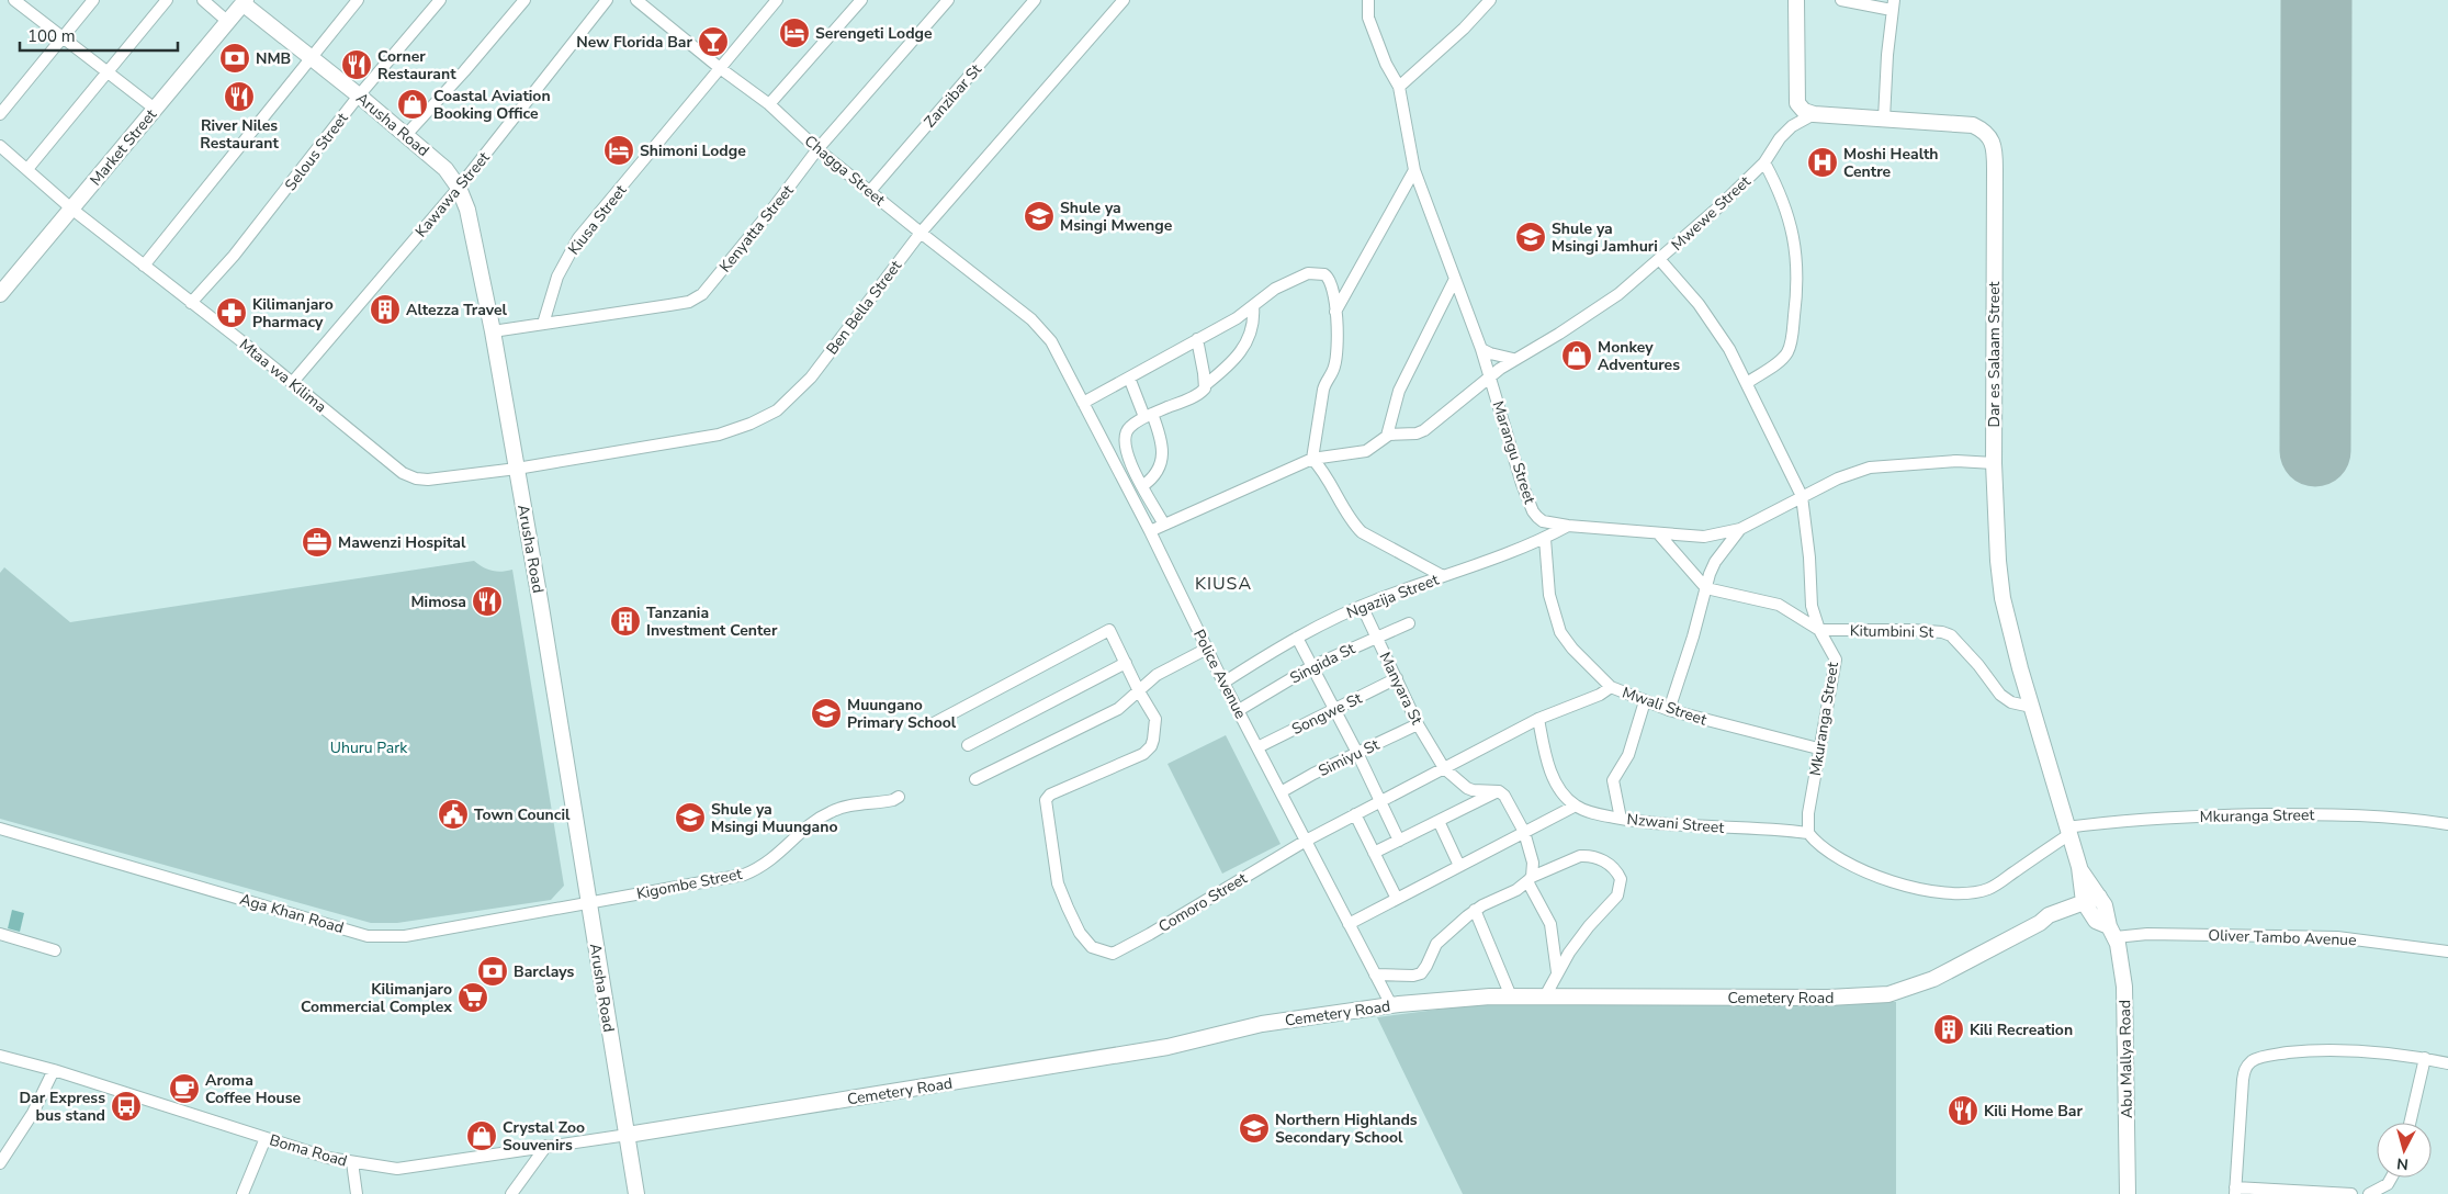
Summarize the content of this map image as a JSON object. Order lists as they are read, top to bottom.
{
  "streets": {
    "main road": [
      "Arusha Road",
      "Market Street",
      "Dar es Salaam Street",
      "Cemetery Road",
      "Abu Mallya Road"
    ],
    "street": [
      "Zanzibar St",
      "Selous Street",
      "Chagga Street",
      "Kawawa Street",
      "Mwewe Street",
      "Kiusa Street",
      "Kenyatta Street",
      "Ben Bella Street",
      "Mtaa wa Kilima",
      "Marangu Street",
      "Ngazija Street",
      "Kitumbini St",
      "Singida St",
      "Police Avenue",
      "Manyara St",
      "Mwali Street",
      "Songwe St",
      "Mkuranga Street",
      "Simiyu St",
      "Nzwani Street",
      "Kigombe Street",
      "Comoro Street",
      "Aga Khan Road",
      "Oliver Tambo Avenue",
      "Boma Road"
    ]
  },
  "crossings": [
    ["Zanzibar St", "Chagga Street"],
    ["Arusha Road", "Market Street"],
    ["Arusha Road", "Selous Street"],
    ["Arusha Road", "Kawawa Street"],
    ["Arusha Road", "Kenyatta Street"],
    ["Arusha Road", "Ben Bella Street"],
    ["Arusha Road", "Mtaa wa Kilima"],
    ["Arusha Road", "Kigombe Street"],
    ["Arusha Road", "Aga Khan Road"],
    ["Arusha Road", "Cemetery Road"],
    ["Arusha Road", "Boma Road"],
    ["Market Street", "Mtaa wa Kilima"],
    ["Selous Street", "Mtaa wa Kilima"],
    ["Chagga Street", "Kiusa Street"],
    ["Chagga Street", "Kenyatta Street"],
    ["Chagga Street", "Ben Bella Street"],
    ["Chagga Street", "Police Avenue"],
    ["Kawawa Street", "Mtaa wa Kilima"],
    ["Mwewe Street", "Dar es Salaam Street"],
    ["Mwewe Street", "Marangu Street"],
    ["Mwewe Street", "Mkuranga Street"],
    ["Kiusa Street", "Kenyatta Street"],
    ["Ben Bella Street", "Mtaa wa Kilima"],
    ["Dar es Salaam Street", "Marangu Street"],
    ["Dar es Salaam Street", "Kitumbini St"],
    ["Dar es Salaam Street", "Mkuranga Street"],
    ["Dar es Salaam Street", "Cemetery Road"],
    ["Marangu Street", "Ngazija Street"],
    ["Marangu Street", "Mkuranga Street"],
    ["Ngazija Street", "Police Avenue"],
    ["Ngazija Street", "Manyara St"],
    ["Ngazija Street", "Mwali Street"],
    ["Kitumbini St", "Mkuranga Street"],
    ["Singida St", "Police Avenue"],
    ["Singida St", "Manyara St"],
    ["Police Avenue", "Songwe St"],
    ["Police Avenue", "Simiyu St"],
    ["Police Avenue", "Comoro Street"],
    ["Police Avenue", "Cemetery Road"],
    ["Manyara St", "Songwe St"],
    ["Manyara St", "Simiyu St"],
    ["Manyara St", "Comoro Street"],
    ["Mwali Street", "Mkuranga Street"],
    ["Mwali Street", "Comoro Street"],
    ["Mkuranga Street", "Nzwani Street"],
    ["Kigombe Street", "Aga Khan Road"],
    ["Oliver Tambo Avenue", "Abu Mallya Road"],
    ["Cemetery Road", "Boma Road"]
  ],
  "districts": ["KIUSA"],
  "parks": ["Uhuru Park"],
  "places": {
    "hotel": ["Serengeti Lodge", "Shimoni Lodge"],
    "bar": ["New Florida Bar"],
    "bank": ["NMB", "Barclays"],
    "restaurant": [
      "Corner Restaurant",
      "River Niles Restaurant",
      "Mimosa",
      "Kili Home Bar"
    ],
    "shop": ["Coastal Aviation Booking Office", "Monkey Adventures", "Crystal Zoo Souvenirs"],
    "hospital": ["Moshi Health Centre"],
    "school or university": [
      "Shule ya Msingi Mwenge",
      "Shule ya Msingi Jamhuri",
      "Muungano Primary School",
      "Shule ya Msingi Muungano",
      "Northern Highlands Secondary School"
    ],
    "building": ["Altezza Travel", "Tanzania Investment Center", "Kili Recreation"],
    "pharmacy": ["Kilimanjaro Pharmacy"],
    "office": ["Mawenzi Hospital"],
    "public building": ["Town Council"],
    "supermarket": ["Kilimanjaro Commercial Complex"],
    "cafe": ["Aroma Coffee House"],
    "bus stop": ["Dar Express bus stand"]
  },
  "scale_bar": "100 m",
  "north": "bottom"
}
